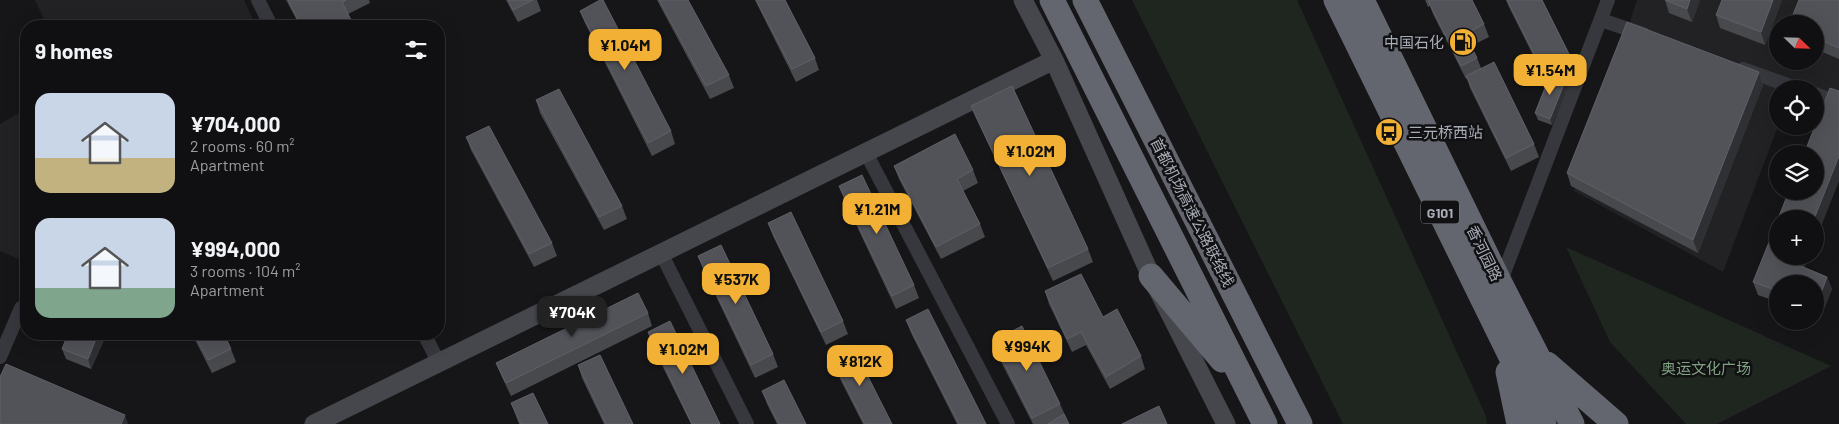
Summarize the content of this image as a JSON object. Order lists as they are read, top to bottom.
{
  "streets": {
    "highway": ["首都机场高速公路联络线", "G101", "香河园路"]
  },
  "parks": ["奥运文化广场"],
  "places": {
    "fuel station": ["中国石化"],
    "bus stop": ["三元桥西站"]
  },
  "north": "bottom right",
  "page": {
    "map_buttons": ["+", "−"],
    "heading": "9 homes",
    "price": [
      "¥1.04M",
      "¥1.54M",
      "¥1.02M",
      "¥1.21M",
      "¥537K",
      "¥704K",
      "¥994K",
      "¥1.02M",
      "¥812K"
    ],
    "list": [
      {
        "name": "¥704,000",
        "note": "2 rooms · 60 m² · Apartment"
      },
      {
        "name": "¥994,000",
        "note": "3 rooms · 104 m² · Apartment"
      }
    ]
  }
}
